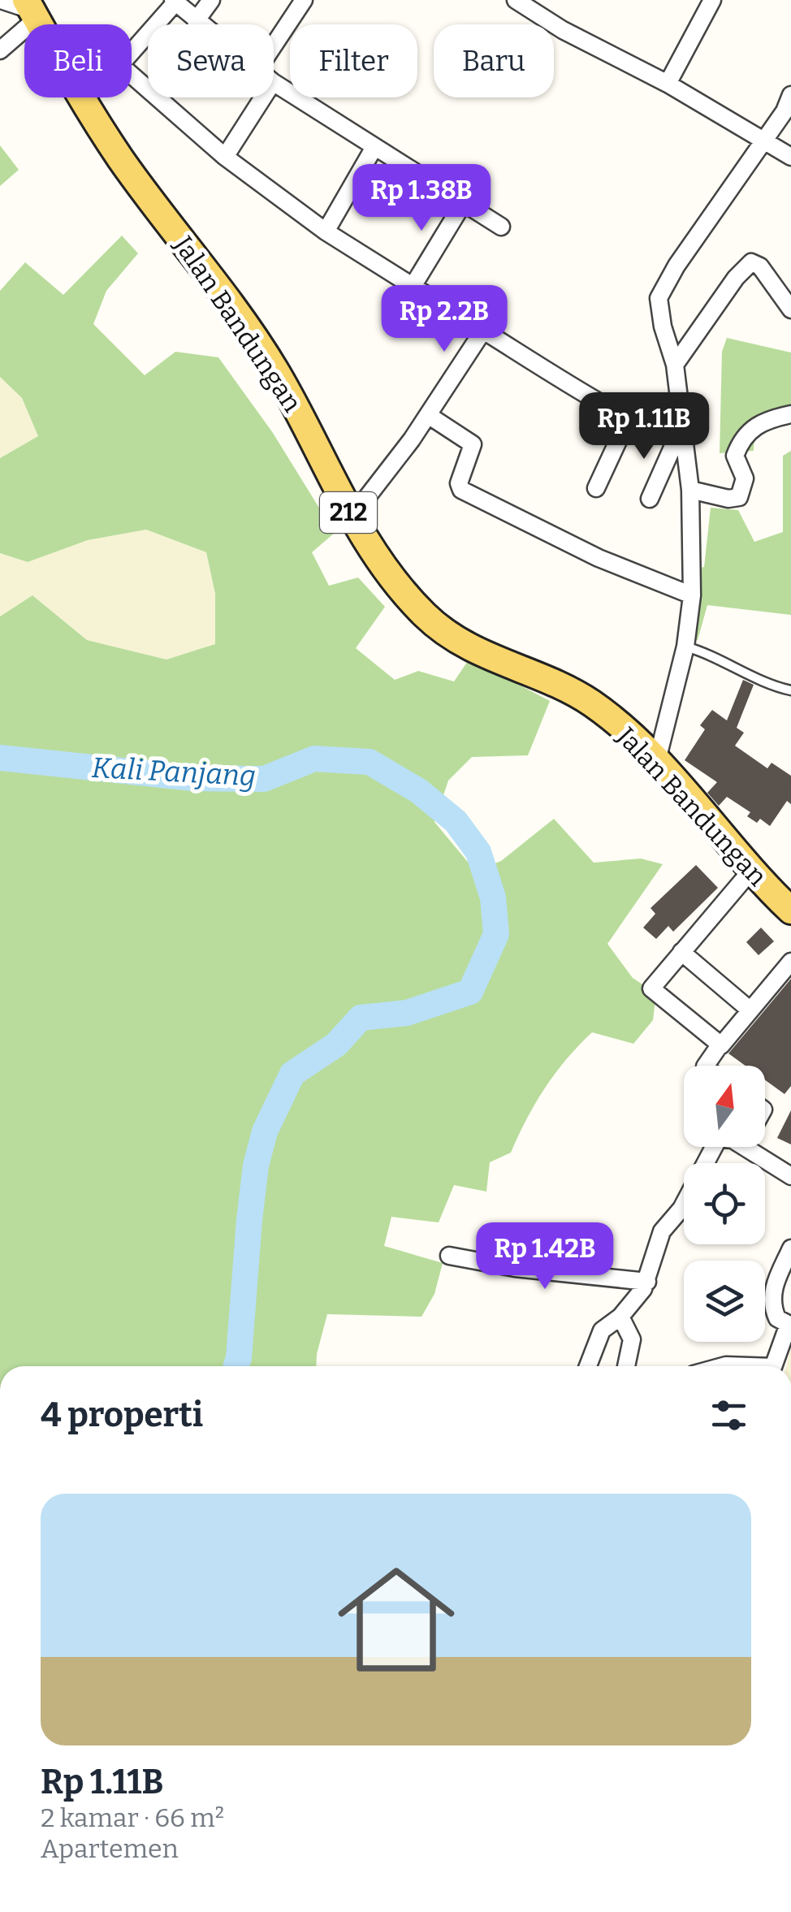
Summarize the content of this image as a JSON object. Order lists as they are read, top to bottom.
{
  "streets": {
    "main road": ["Jalan Bandungan", "212"]
  },
  "water": ["Kali Panjang"],
  "north": "top",
  "page": {
    "chip": [
      "Beli",
      "Sewa",
      "Filter",
      "Baru"
    ],
    "price": [
      "Rp 1.38B",
      "Rp 2.2B",
      "Rp 1.11B",
      "Rp 1.42B"
    ],
    "heading": "4 properti",
    "list": [
      {
        "name": "Rp 1.11B",
        "note": "2 kamar · 66 m² · Apartemen"
      }
    ]
  }
}
